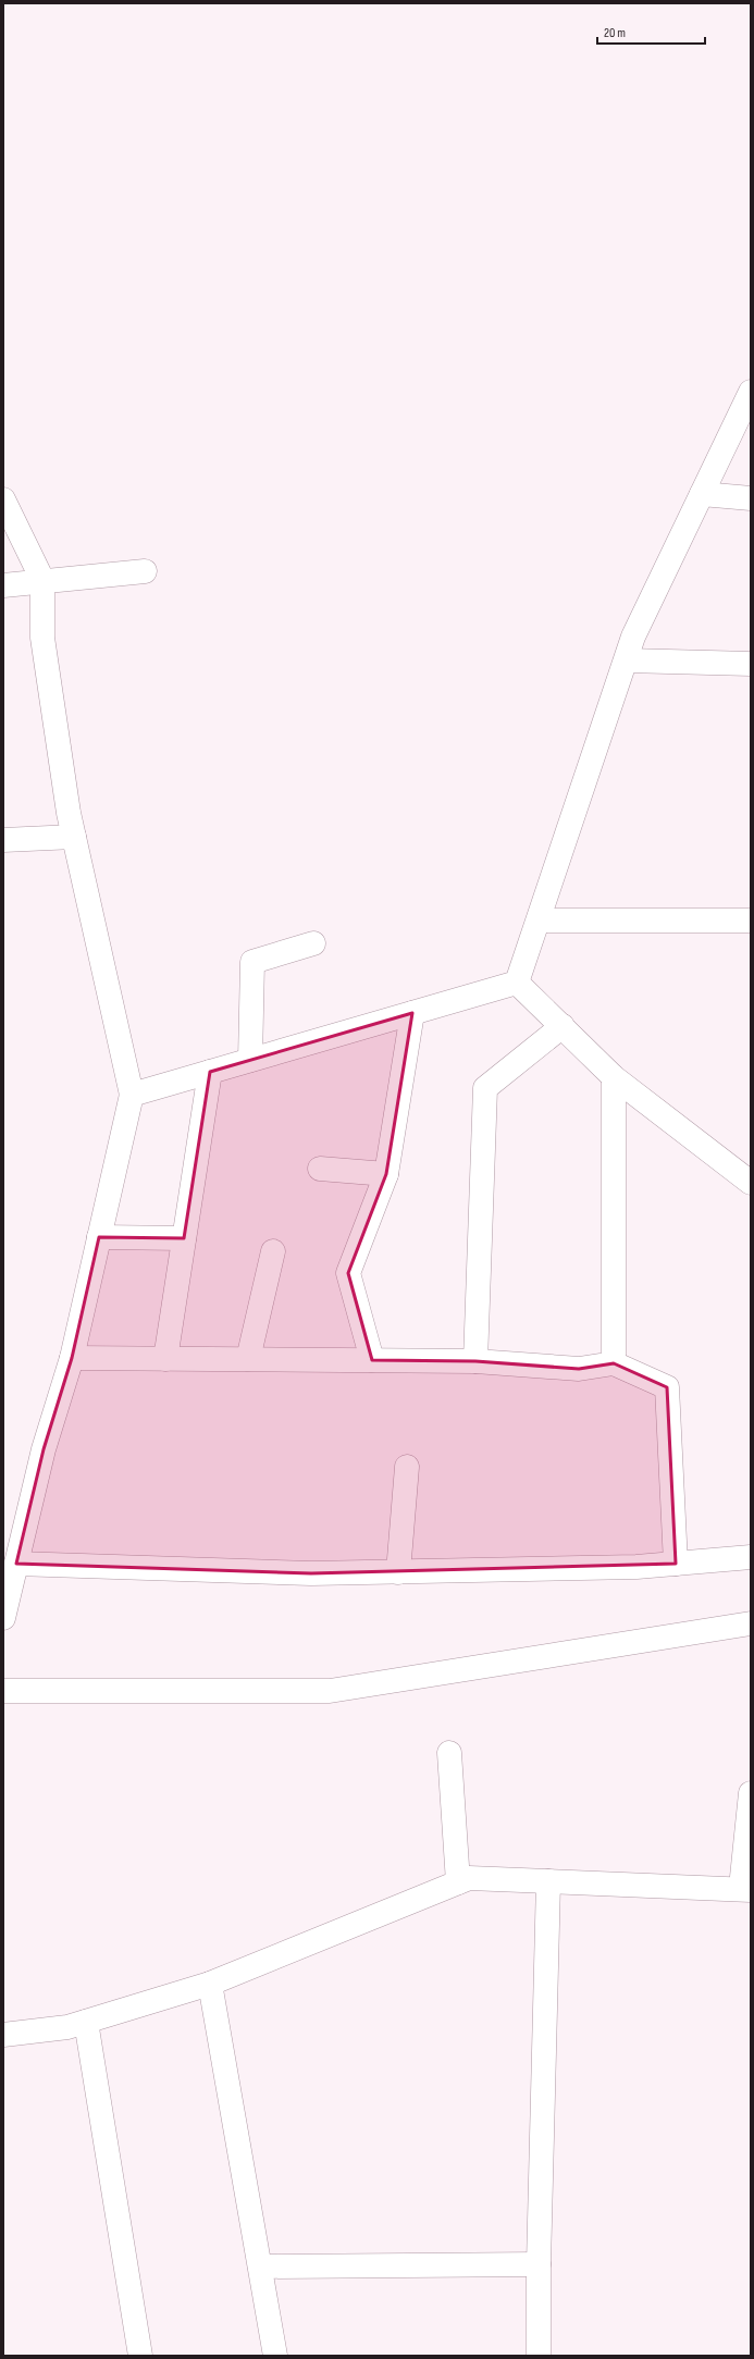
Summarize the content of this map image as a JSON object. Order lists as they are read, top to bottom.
{
  "scale_bar": "20 m"
}
